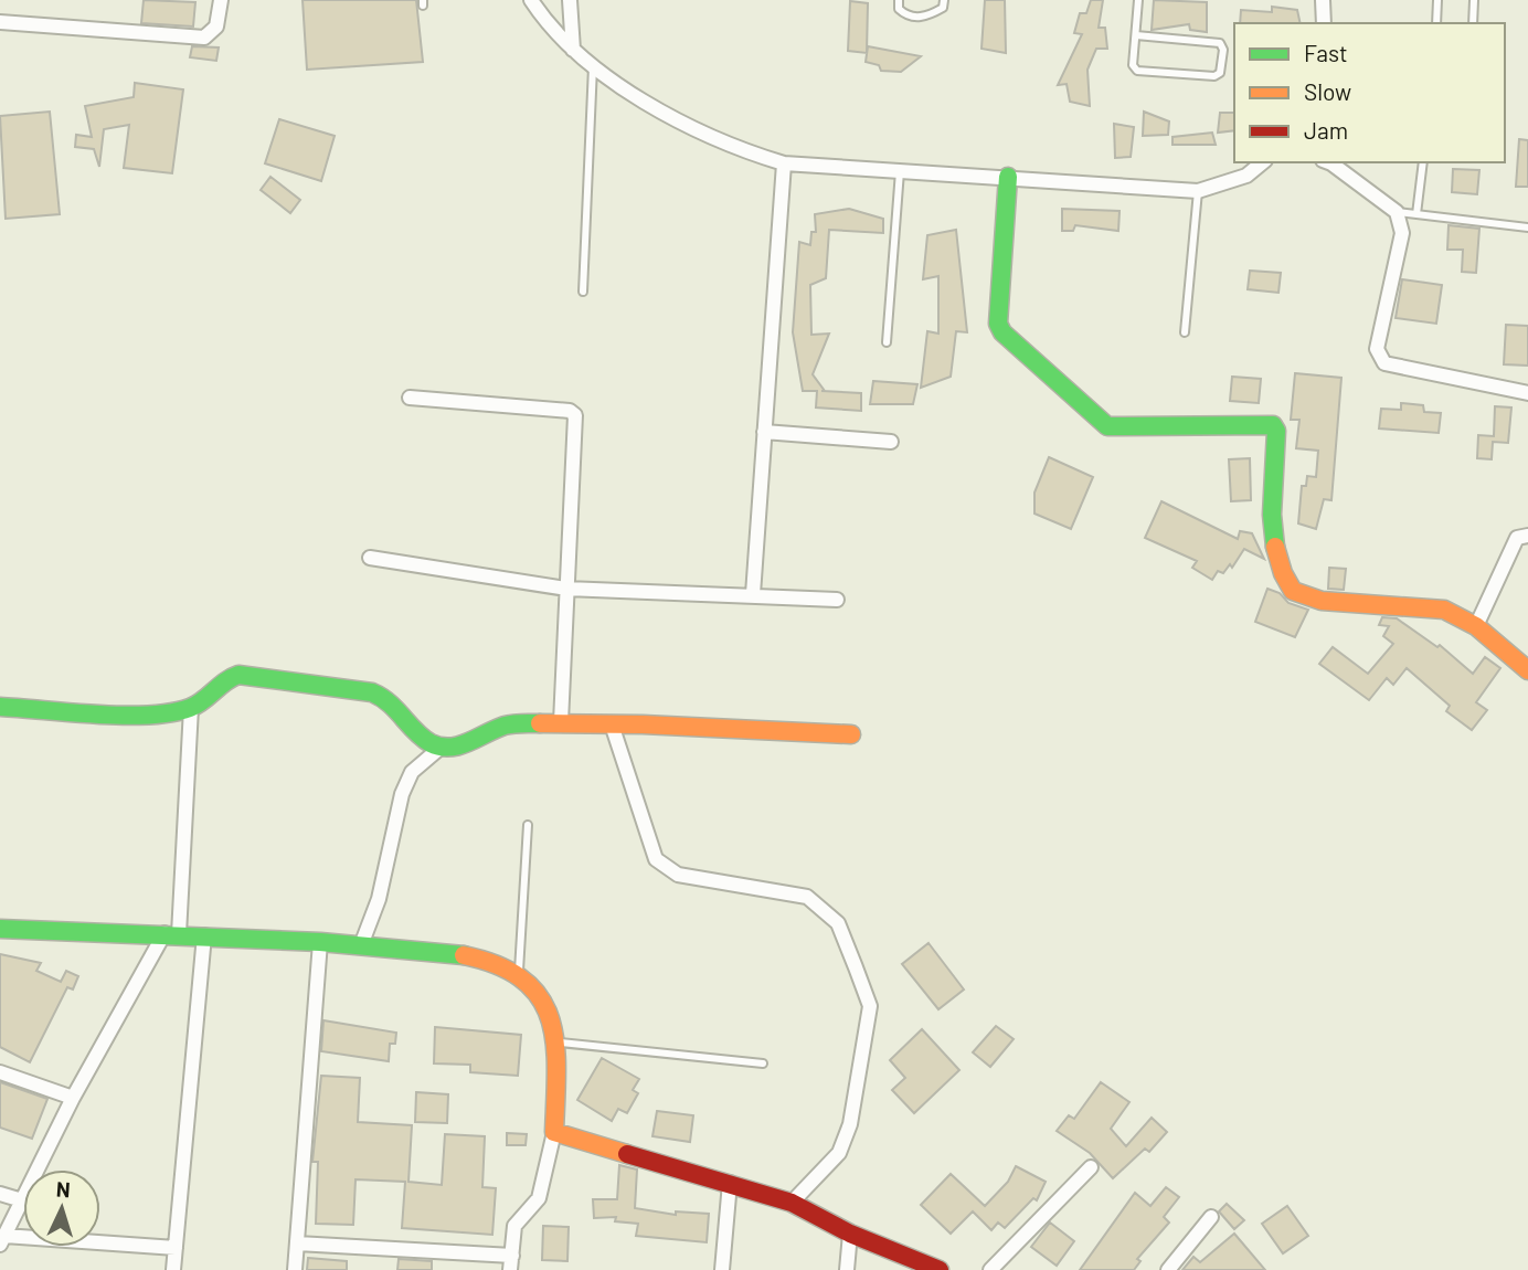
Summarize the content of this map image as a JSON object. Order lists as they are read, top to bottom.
{
  "legend": ["Fast", "Slow", "Jam"],
  "north": "top"
}
